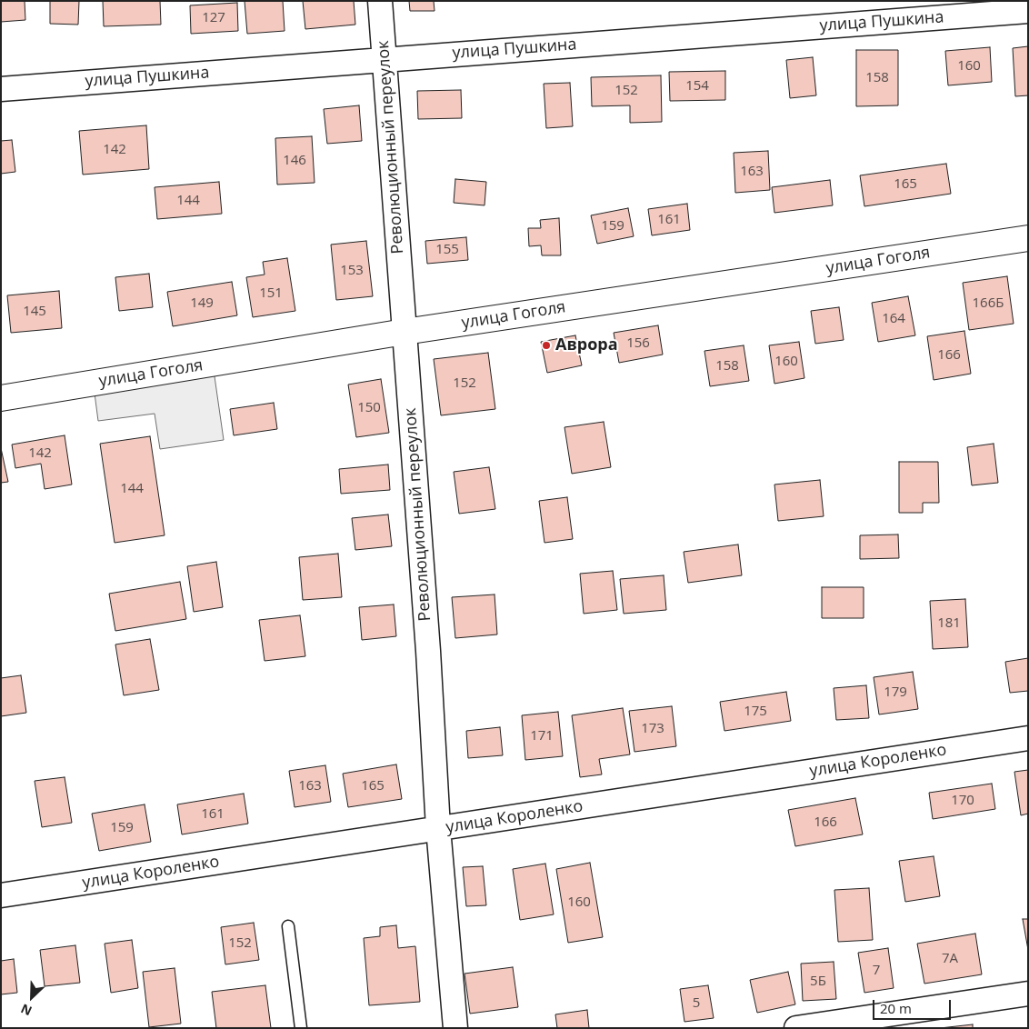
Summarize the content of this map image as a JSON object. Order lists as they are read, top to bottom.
{
  "streets": {
    "street": [
      "улица Пушкина",
      "Революционный переулок",
      "улица Гоголя",
      "улица Короленко"
    ]
  },
  "crossings": [
    ["улица Пушкина", "Революционный переулок"],
    ["Революционный переулок", "улица Гоголя"],
    ["Революционный переулок", "улица Короленко"]
  ],
  "places": ["Аврора"],
  "house_numbers": [
    "127",
    "160",
    "158",
    "154",
    "152",
    "142",
    "146",
    "163",
    "165",
    "144",
    "161",
    "159",
    "155",
    "153",
    "151",
    "149",
    "166Б",
    "145",
    "164",
    "156",
    "166",
    "160",
    "158",
    "152",
    "150",
    "142",
    "144",
    "181",
    "179",
    "175",
    "173",
    "171",
    "163",
    "165",
    "170",
    "161",
    "166",
    "159",
    "160",
    "152",
    "7А",
    "7",
    "5Б",
    "5"
  ],
  "scale_bar": "20 m",
  "north": "bottom left"
}
